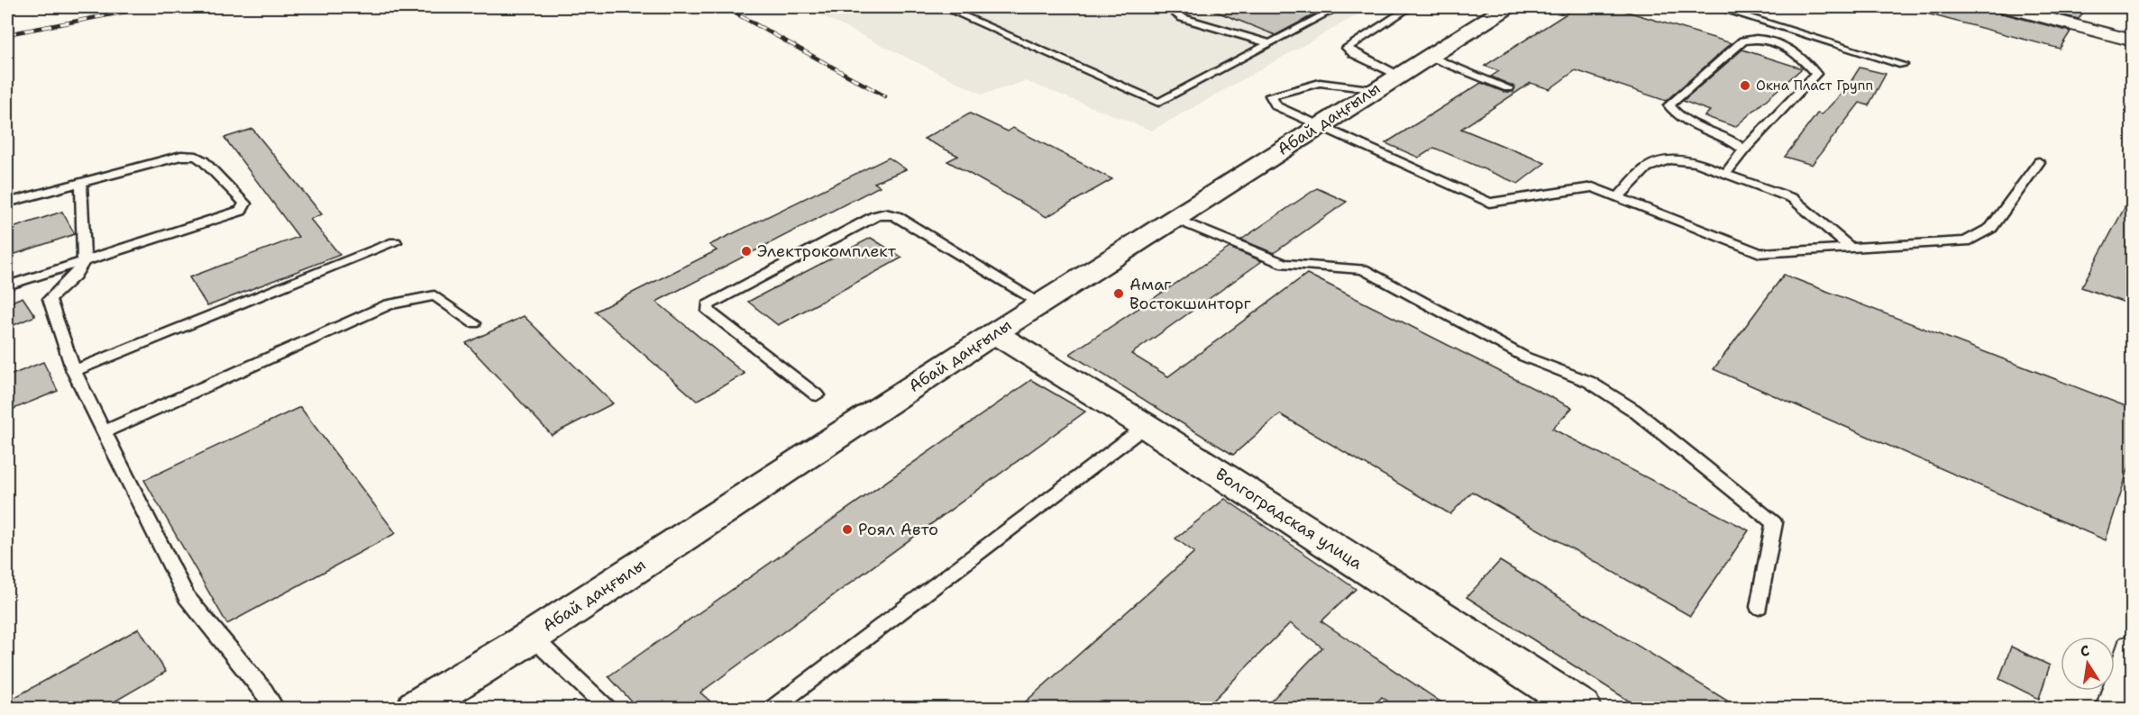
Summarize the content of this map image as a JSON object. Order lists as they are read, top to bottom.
{
  "streets": {
    "main road": ["Абай даңғылы", "Волгоградская улица"]
  },
  "crossings": [
    ["Абай даңғылы", "Волгоградская улица"]
  ],
  "places": [
    "Окна Пласт Групп",
    "Электрокомплект",
    "Амаг Востокшинторг",
    "Роял Авто"
  ],
  "north": "top"
}
